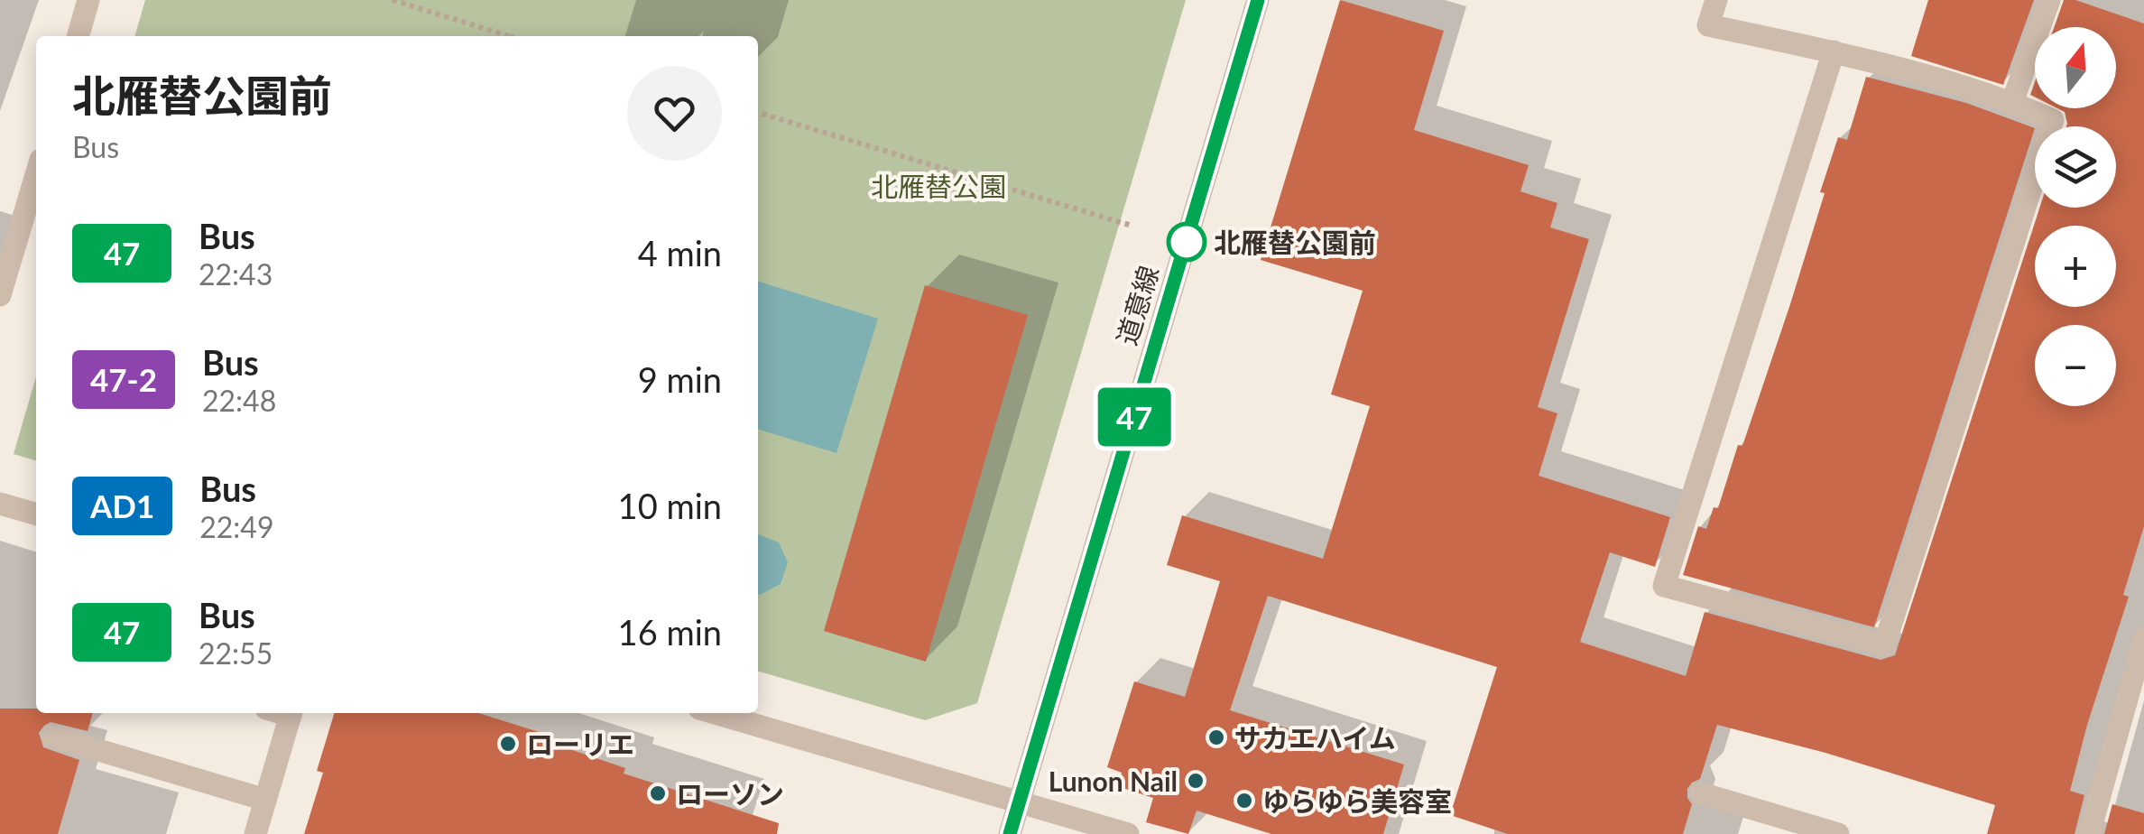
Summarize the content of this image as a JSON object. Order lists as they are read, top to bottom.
{
  "streets": {
    "street": ["道意線"]
  },
  "parks": ["北雁替公園"],
  "places": [
    "北雁替公園前",
    "サカエハイム",
    "ローリエ",
    "Lunon Nail",
    "ローソン",
    "ゆらゆら美容室"
  ],
  "lines": ["bus line 47"],
  "north": "top",
  "page": {
    "on_map": "47",
    "map_buttons": ["+", "−"],
    "heading": ["北雁替公園前", "Bus"],
    "list": [
      {
        "mark": "47",
        "name": "Bus",
        "note": "22:43",
        "value": "4 min"
      },
      {
        "mark": "47-2",
        "name": "Bus",
        "note": "22:48",
        "value": "9 min"
      },
      {
        "mark": "AD1",
        "name": "Bus",
        "note": "22:49",
        "value": "10 min"
      },
      {
        "mark": "47",
        "name": "Bus",
        "note": "22:55",
        "value": "16 min"
      }
    ]
  }
}
